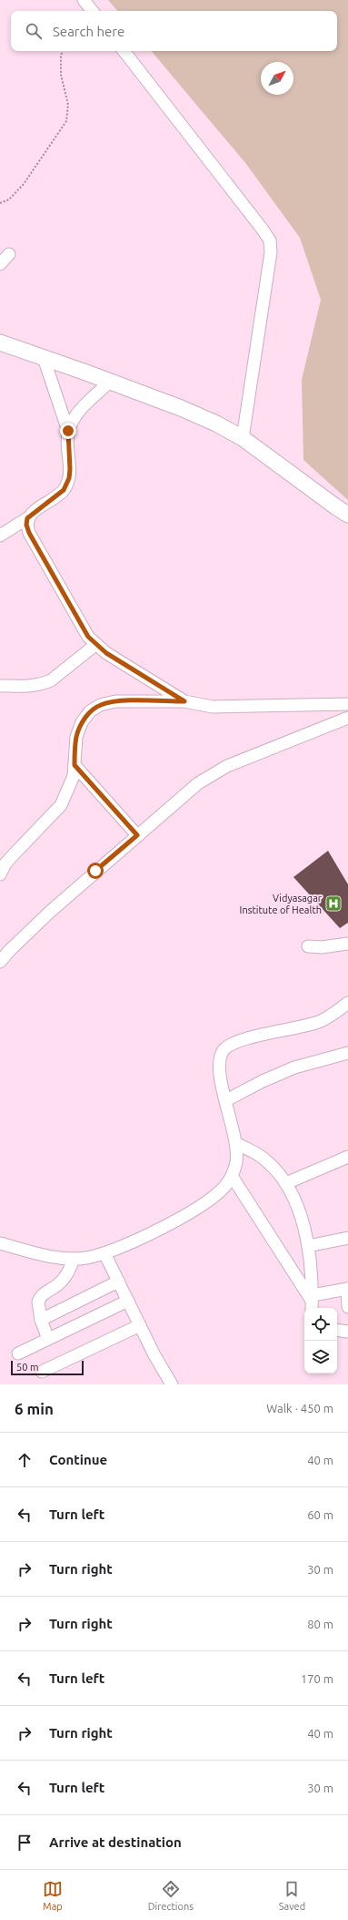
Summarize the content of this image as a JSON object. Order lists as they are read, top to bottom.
{
  "places": {
    "hospital": ["Vidyasagar Institute of Health"]
  },
  "scale_bar": "50 m",
  "north": "top right",
  "page": {
    "search": "Search here",
    "scale": "50 m",
    "heading": ["6 min", "Walk · 450 m"],
    "list": [
      ["Continue", "40 m"],
      ["Turn left", "60 m"],
      ["Turn right", "30 m"],
      ["Turn right", "80 m"],
      ["Turn left", "170 m"],
      ["Turn right", "40 m"],
      ["Turn left", "30 m"],
      "Arrive at destination"
    ],
    "nav": ["Map", "Directions", "Saved"]
  }
}
